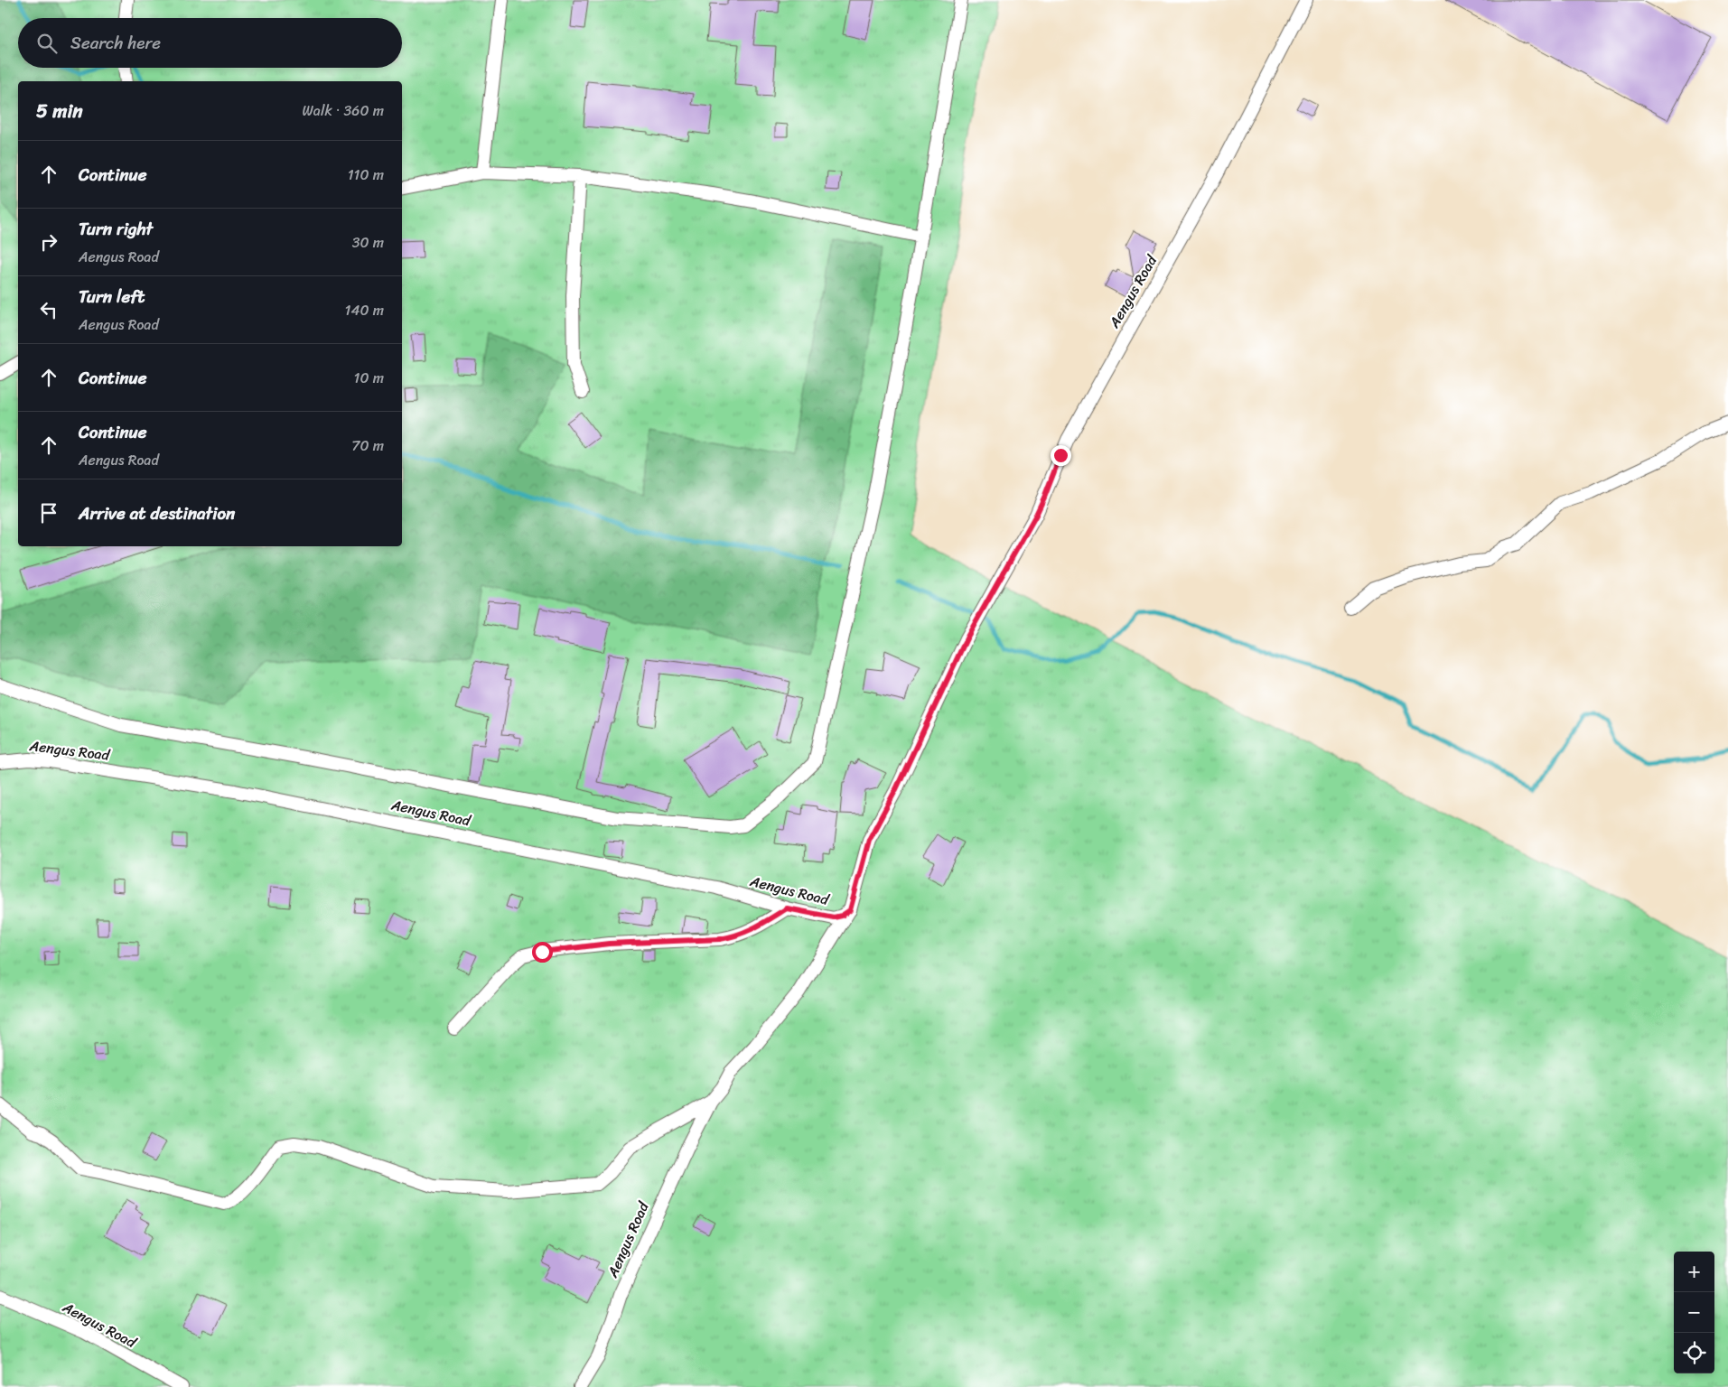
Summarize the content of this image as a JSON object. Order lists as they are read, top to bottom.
{
  "streets": {
    "street": ["Aengus Road"]
  },
  "page": {
    "search": "Search here",
    "heading": ["5 min", "Walk · 360 m"],
    "list": [
      ["Continue", "110 m"],
      ["Turn right", "Aengus Road", "30 m"],
      ["Turn left", "Aengus Road", "140 m"],
      ["Continue", "10 m"],
      ["Continue", "Aengus Road", "70 m"],
      "Arrive at destination"
    ],
    "map_buttons": ["+", "−"]
  }
}
